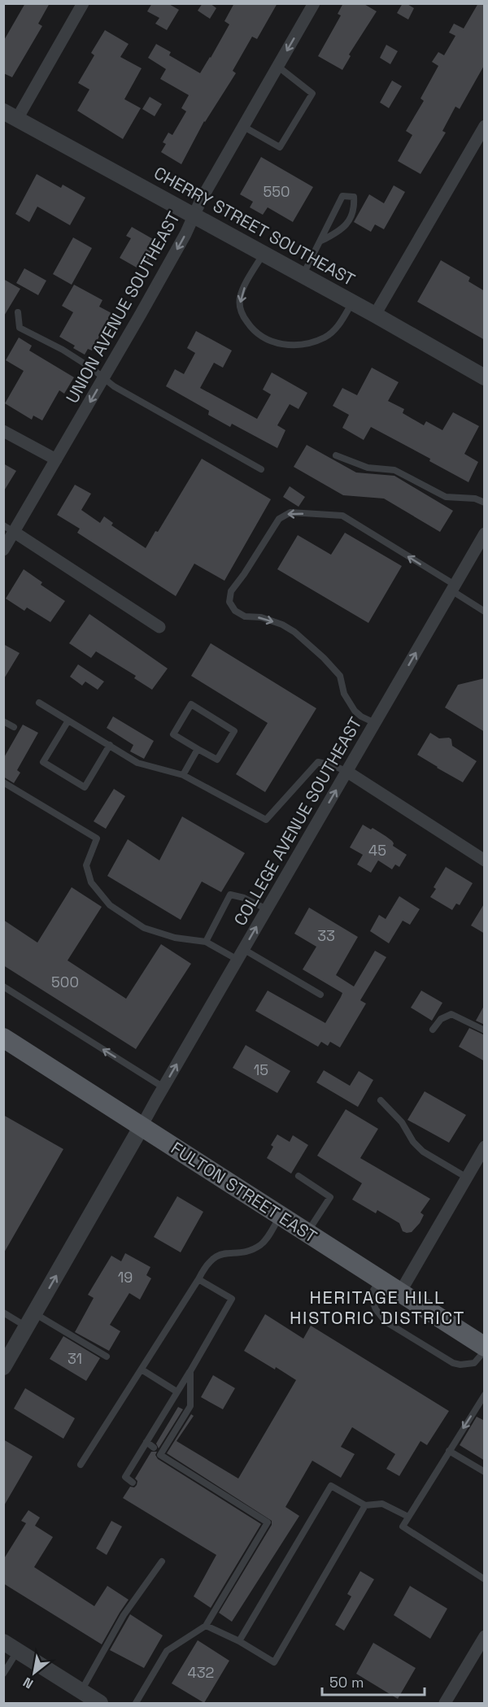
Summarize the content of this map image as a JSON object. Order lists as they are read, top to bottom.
{
  "streets": {
    "main road": ["FULTON STREET EAST"],
    "street": ["CHERRY STREET SOUTHEAST", "UNION AVENUE SOUTHEAST", "COLLEGE AVENUE SOUTHEAST"]
  },
  "crossings": [
    ["CHERRY STREET SOUTHEAST", "UNION AVENUE SOUTHEAST"],
    ["COLLEGE AVENUE SOUTHEAST", "FULTON STREET EAST"]
  ],
  "one_way": ["UNION AVENUE SOUTHEAST", "COLLEGE AVENUE SOUTHEAST"],
  "districts": ["HERITAGE HILL HISTORIC DISTRICT"],
  "house_numbers": [
    "550",
    "45",
    "33",
    "500",
    "15",
    "19",
    "31",
    "432"
  ],
  "scale_bar": "50 m",
  "north": "bottom left"
}
